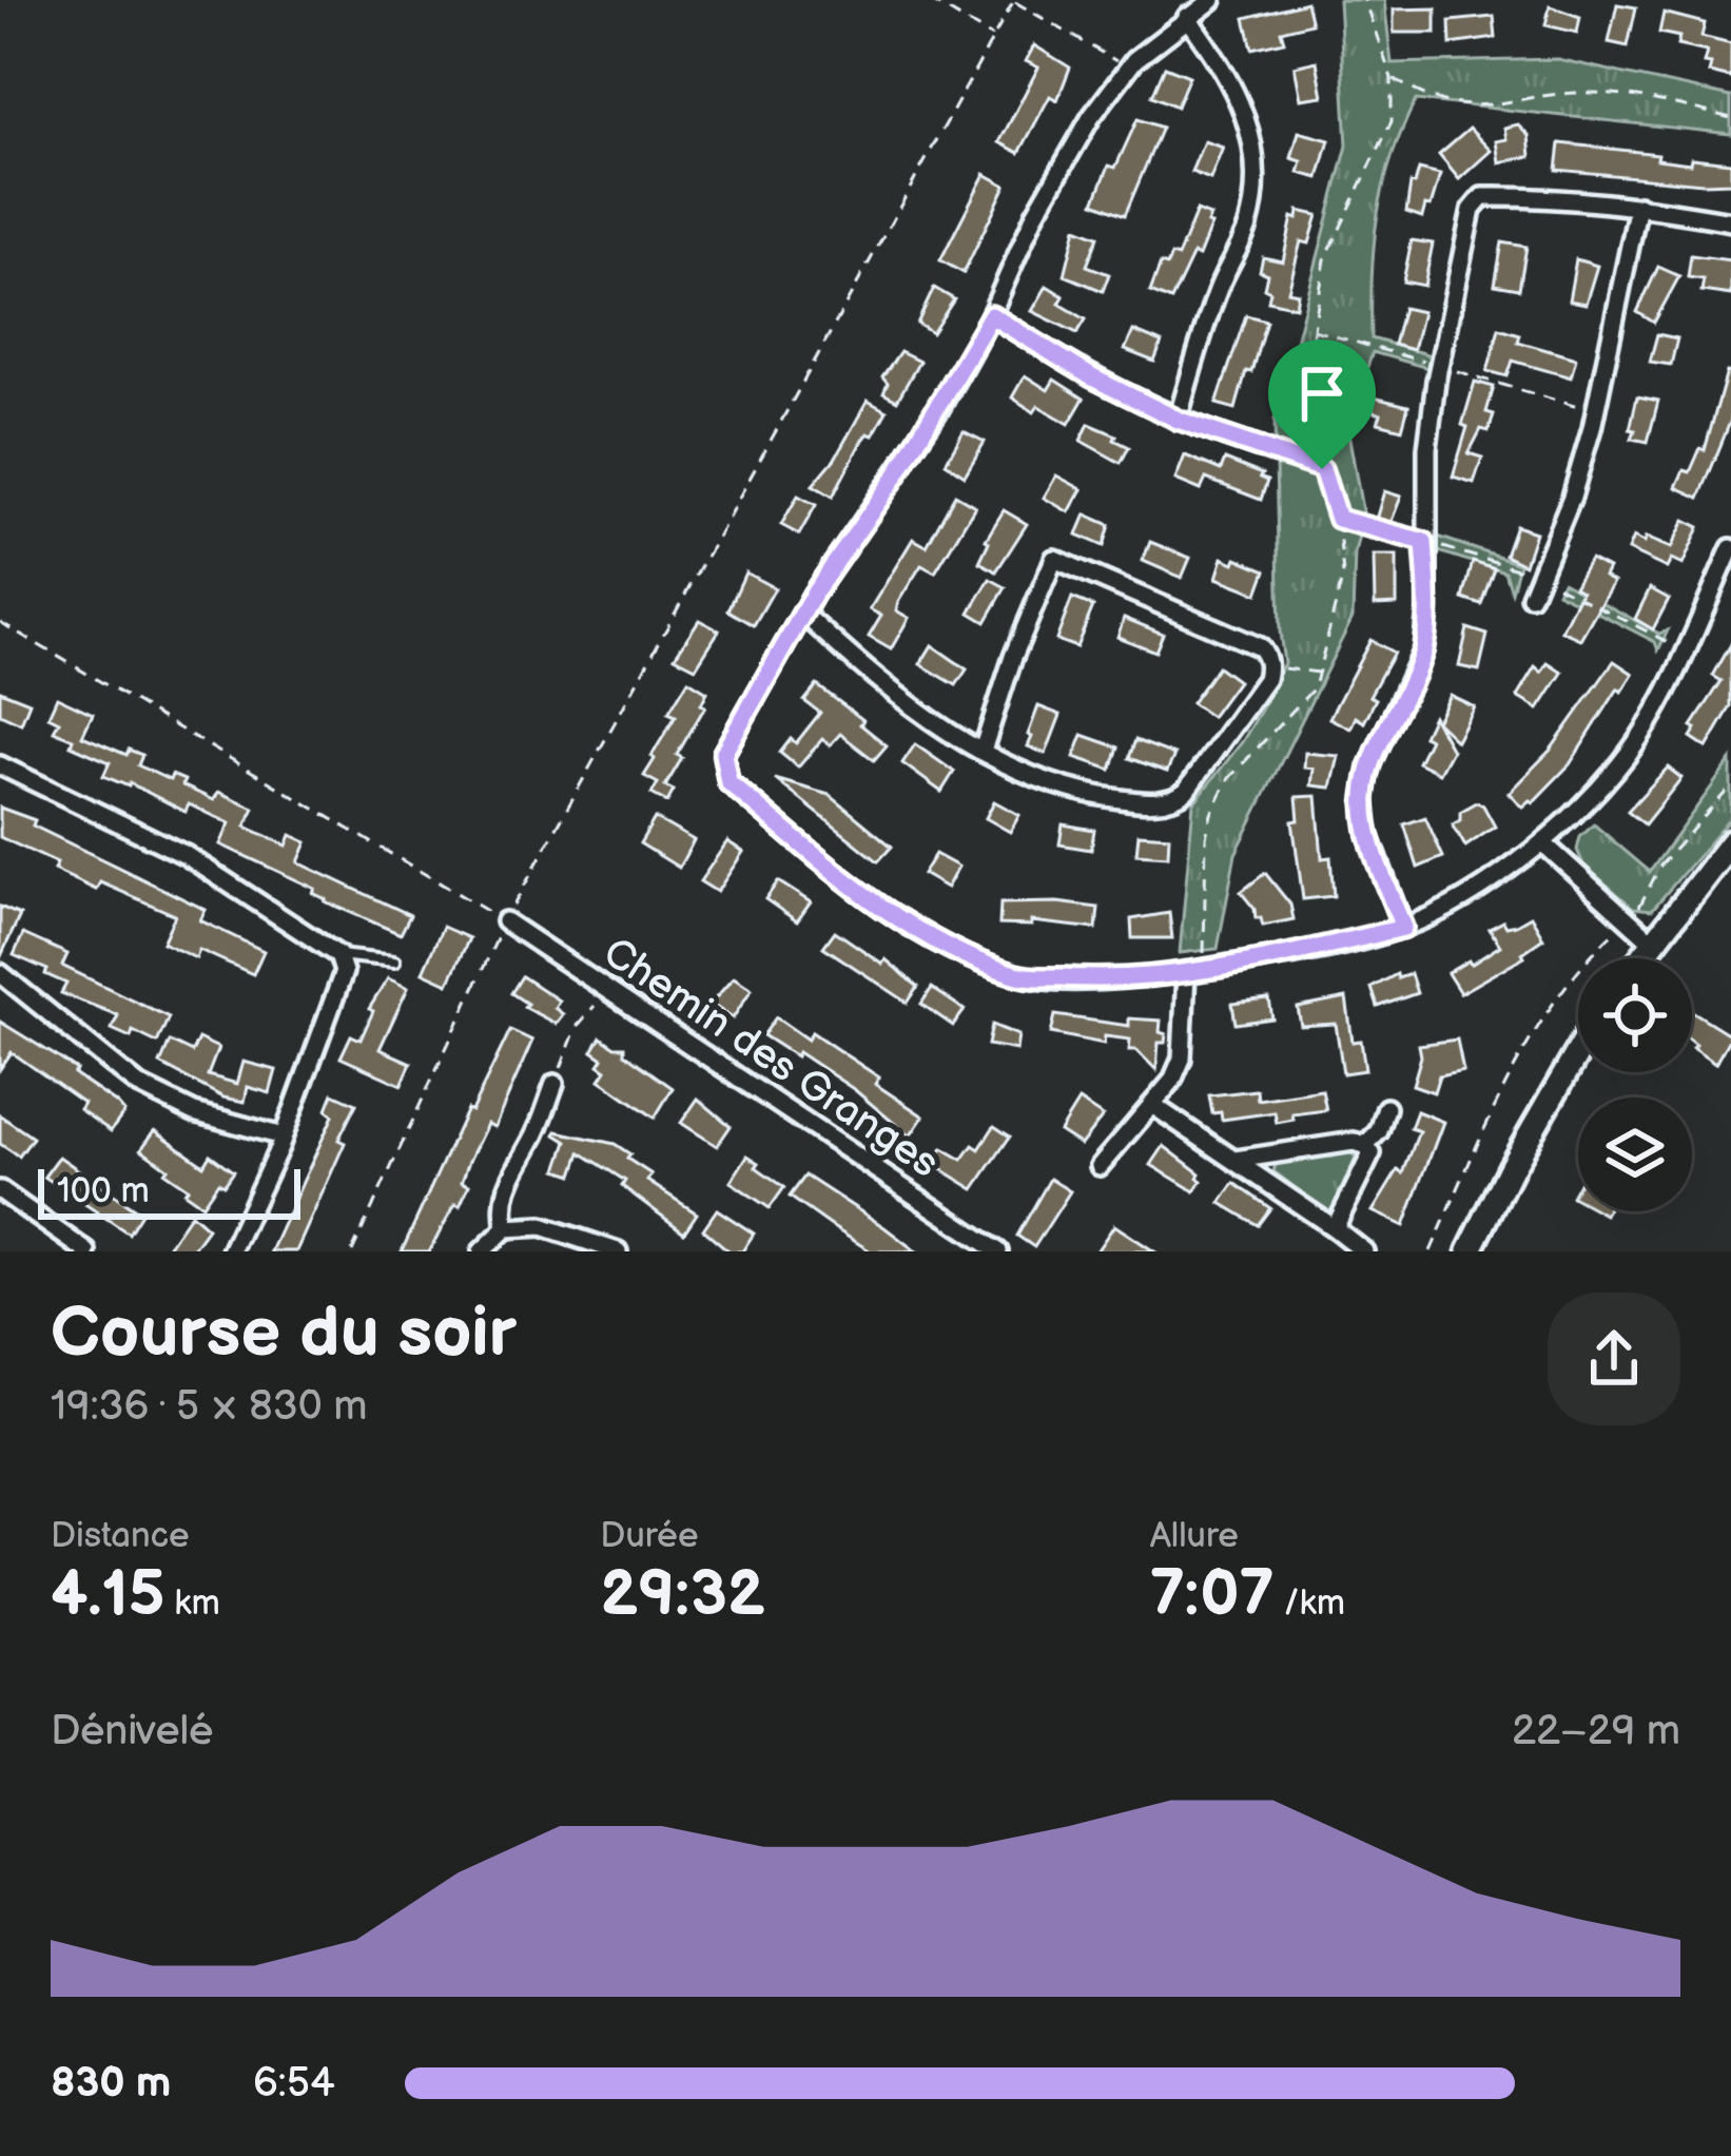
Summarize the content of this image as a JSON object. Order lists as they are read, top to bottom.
{
  "streets": {
    "street": ["Chemin des Granges"]
  },
  "scale_bar": "100 m",
  "page": {
    "scale": "100 m",
    "heading": ["Course du soir", "19:36 · 5 × 830 m"],
    "stats": [
      ["Distance", "4.15 km"],
      ["Durée", "29:32"],
      ["Allure", "7:07 /km"]
    ],
    "chart": ["Dénivelé", "22–29 m"],
    "list": [
      {
        "name": "830 m",
        "note": "6:54"
      }
    ]
  }
}
